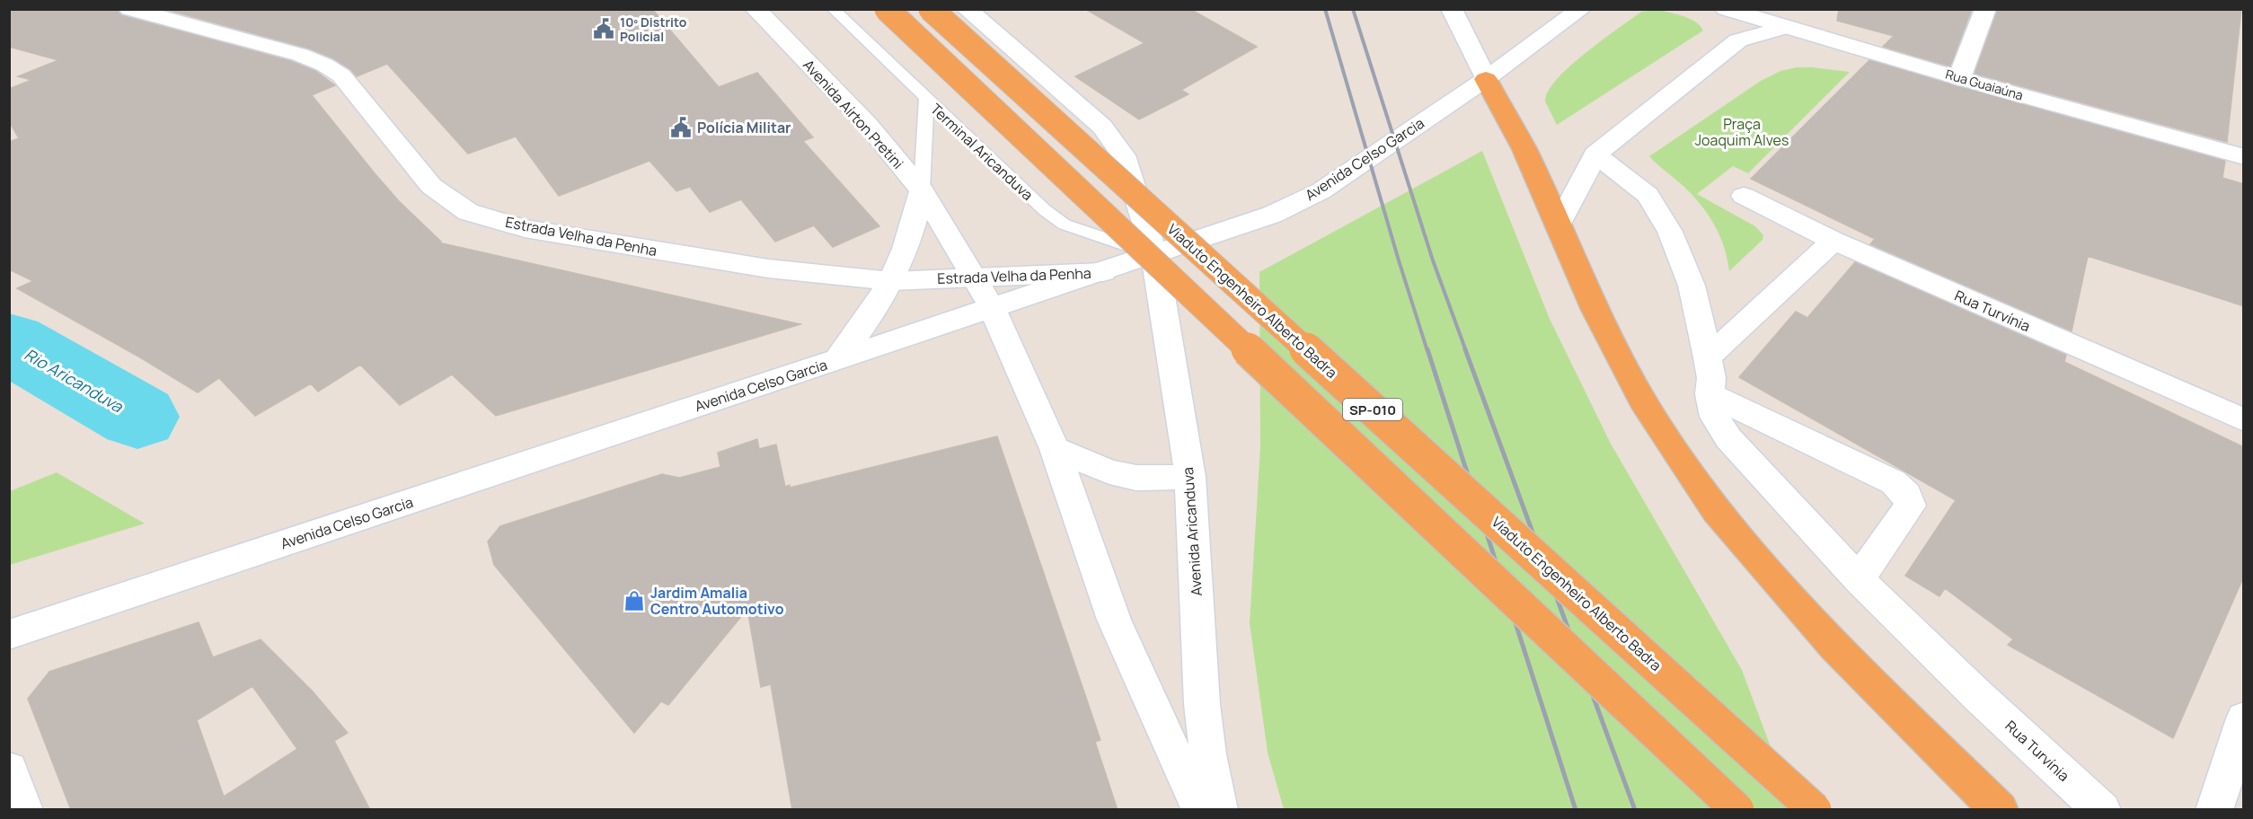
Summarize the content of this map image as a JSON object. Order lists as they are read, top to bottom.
{
  "streets": {
    "highway": ["Viaduto Engenheiro Alberto Badra", "SP-010"],
    "street": [
      "Rua Guaiaúna",
      "Avenida Aírton Pretini",
      "Avenida Celso Garcia",
      "Estrada Velha da Penha",
      "Rua Turvínia",
      "Avenida Aricanduva"
    ],
    "lane": ["Terminal Aricanduva"]
  },
  "crossings": [
    ["Avenida Aírton Pretini", "Avenida Celso Garcia"],
    ["Avenida Aírton Pretini", "Estrada Velha da Penha"],
    ["Terminal Aricanduva", "Avenida Celso Garcia"],
    ["Terminal Aricanduva", "Avenida Aricanduva"],
    ["Avenida Celso Garcia", "Estrada Velha da Penha"],
    ["Avenida Celso Garcia", "Avenida Aricanduva"]
  ],
  "water": ["Rio Aricanduva"],
  "parks": ["Praça Joaquim Alves"],
  "places": {
    "public building": ["10º Distrito Policial", "Polícia Militar"],
    "shop": ["Jardim Amalia Centro Automotivo"]
  }
}
